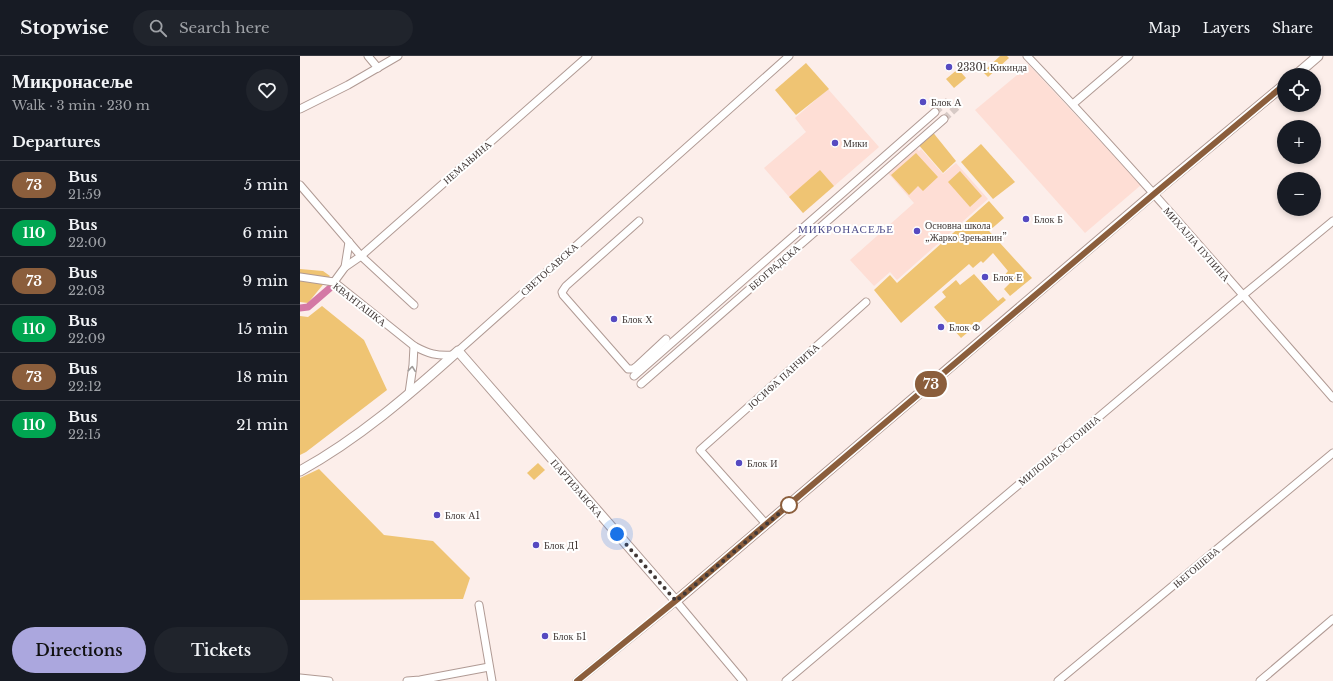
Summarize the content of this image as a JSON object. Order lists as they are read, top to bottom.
{
  "streets": {
    "main road": ["СВЕТОСАВСКА", "ПАРТИЗАНСКА"],
    "street": [
      "НЕМАЊИНА",
      "МИХАЈЛА ПУПИНА",
      "БЕОГРАДСКА",
      "КВАНТАШКА",
      "ЈОСИФА ПАНЧИЋА",
      "МИЛОША ОСТОЈИНА",
      "ЊЕГОШЕВА"
    ]
  },
  "crossings": [
    ["НЕМАЊИНА", "КВАНТАШКА"],
    ["МИХАЈЛА ПУПИНА", "МИЛОША ОСТОЈИНА"],
    ["СВЕТОСАВСКА", "КВАНТАШКА"],
    ["СВЕТОСАВСКА", "ПАРТИЗАНСКА"],
    ["КВАНТАШКА", "ПАРТИЗАНСКА"]
  ],
  "districts": ["МИКРОНАСЕЉЕ"],
  "places": [
    "23301 Кикинда",
    "Блок А",
    "Мики",
    "Блок Б",
    "Основна школа „Жарко Зрењанин”",
    "Блок Е",
    "Блок Х",
    "Блок Ф",
    "Блок И",
    "Блок А1",
    "Блок Д1",
    "Блок Б1"
  ],
  "lines": ["bus line 73"],
  "page": {
    "header": "Stopwise",
    "search": "Search here",
    "nav": ["Map", "Layers", "Share"],
    "heading": [
      ["Микронасеље", "Walk · 3 min · 230 m"],
      "Departures"
    ],
    "on_map": "73",
    "map_buttons": ["+", "−"],
    "list": [
      {
        "mark": "73",
        "name": "Bus",
        "note": "21:59",
        "value": "5 min"
      },
      {
        "mark": "110",
        "name": "Bus",
        "note": "22:00",
        "value": "6 min"
      },
      {
        "mark": "73",
        "name": "Bus",
        "note": "22:03",
        "value": "9 min"
      },
      {
        "mark": "110",
        "name": "Bus",
        "note": "22:09",
        "value": "15 min"
      },
      {
        "mark": "73",
        "name": "Bus",
        "note": "22:12",
        "value": "18 min"
      },
      {
        "mark": "110",
        "name": "Bus",
        "note": "22:15",
        "value": "21 min"
      }
    ],
    "buttons": ["Directions", "Tickets"]
  }
}
